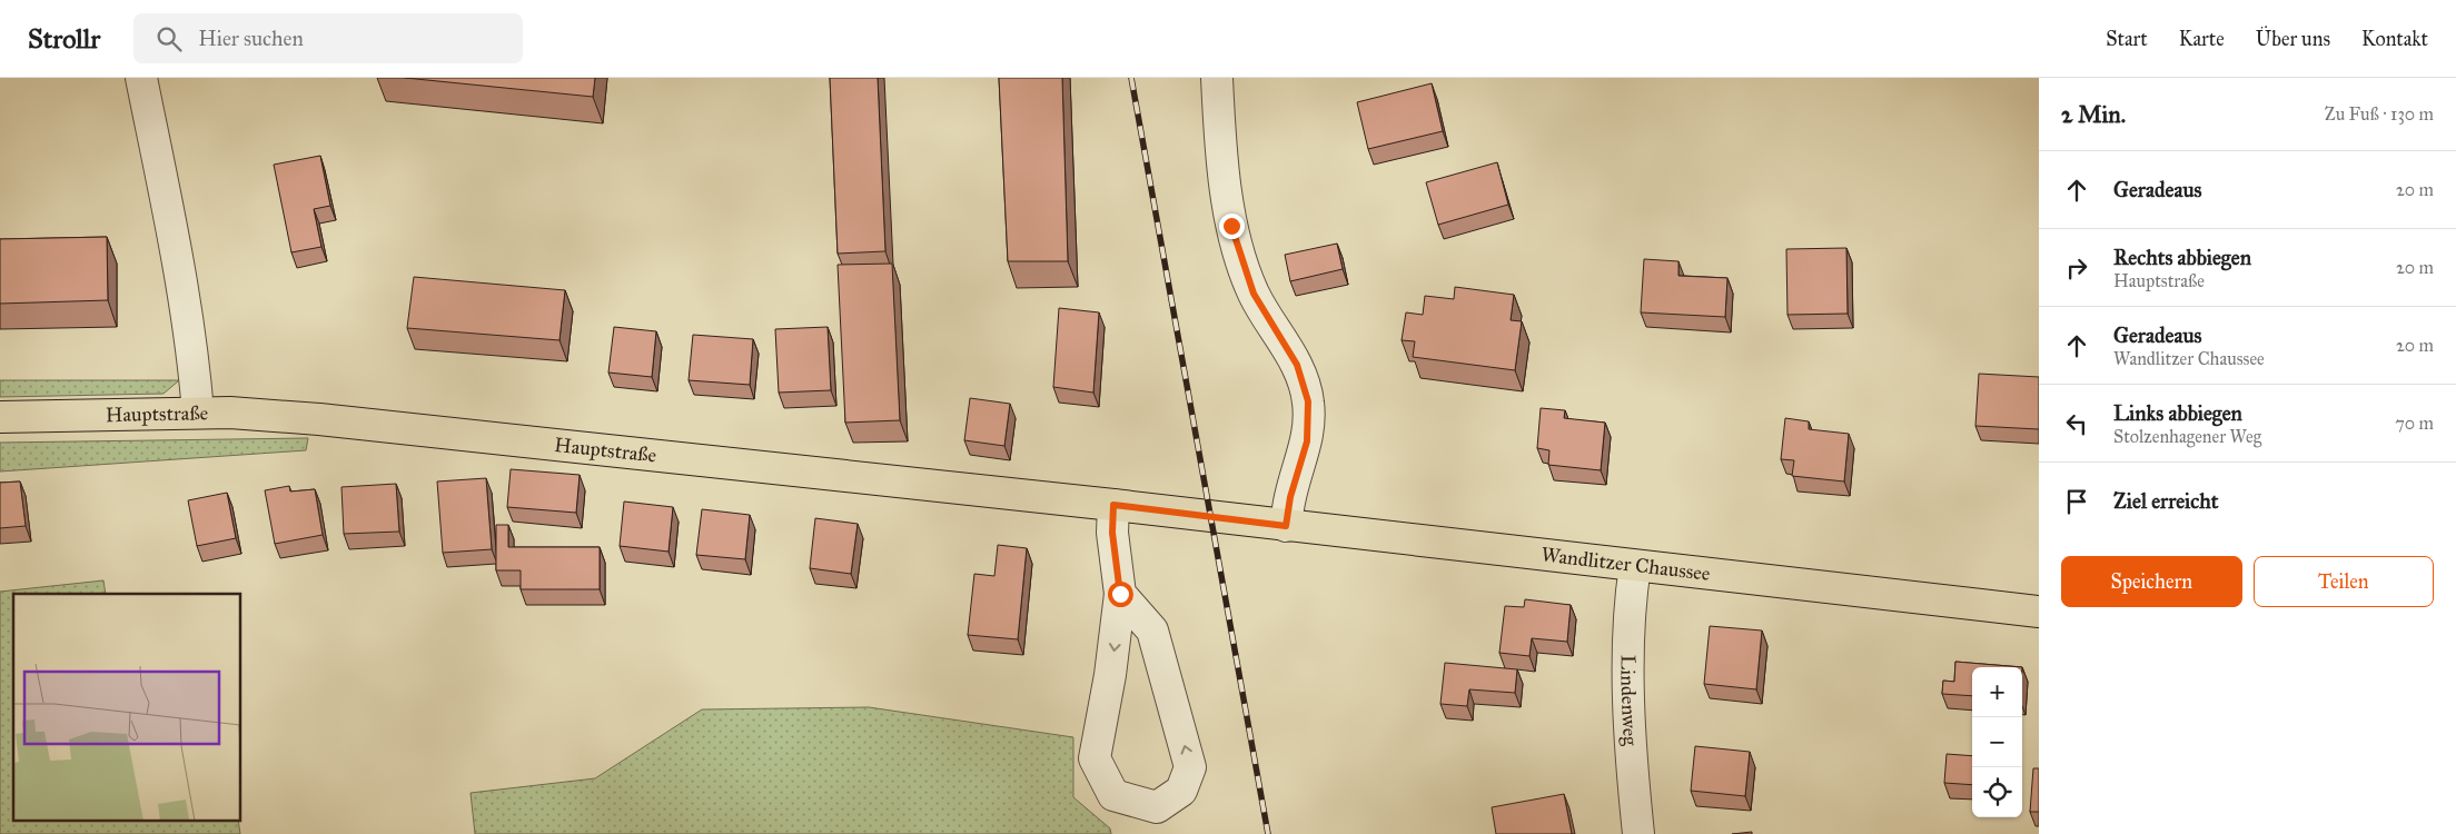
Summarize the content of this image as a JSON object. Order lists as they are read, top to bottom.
{
  "streets": {
    "main road": ["Hauptstraße", "Wandlitzer Chaussee"],
    "street": ["Lindenweg"]
  },
  "crossings": [
    ["Hauptstraße", "Wandlitzer Chaussee"],
    ["Wandlitzer Chaussee", "Lindenweg"]
  ],
  "page": {
    "header": "Strollr",
    "search": "Hier suchen",
    "nav": [
      "Start",
      "Karte",
      "Über uns",
      "Kontakt"
    ],
    "heading": ["2 Min.", "Zu Fuß · 130 m"],
    "list": [
      ["Geradeaus", "20 m"],
      ["Rechts abbiegen", "Hauptstraße", "20 m"],
      ["Geradeaus", "Wandlitzer Chaussee", "20 m"],
      ["Links abbiegen", "Stolzenhagener Weg", "70 m"],
      "Ziel erreicht"
    ],
    "buttons": ["Speichern", "Teilen"],
    "map_buttons": ["+", "−"]
  }
}
